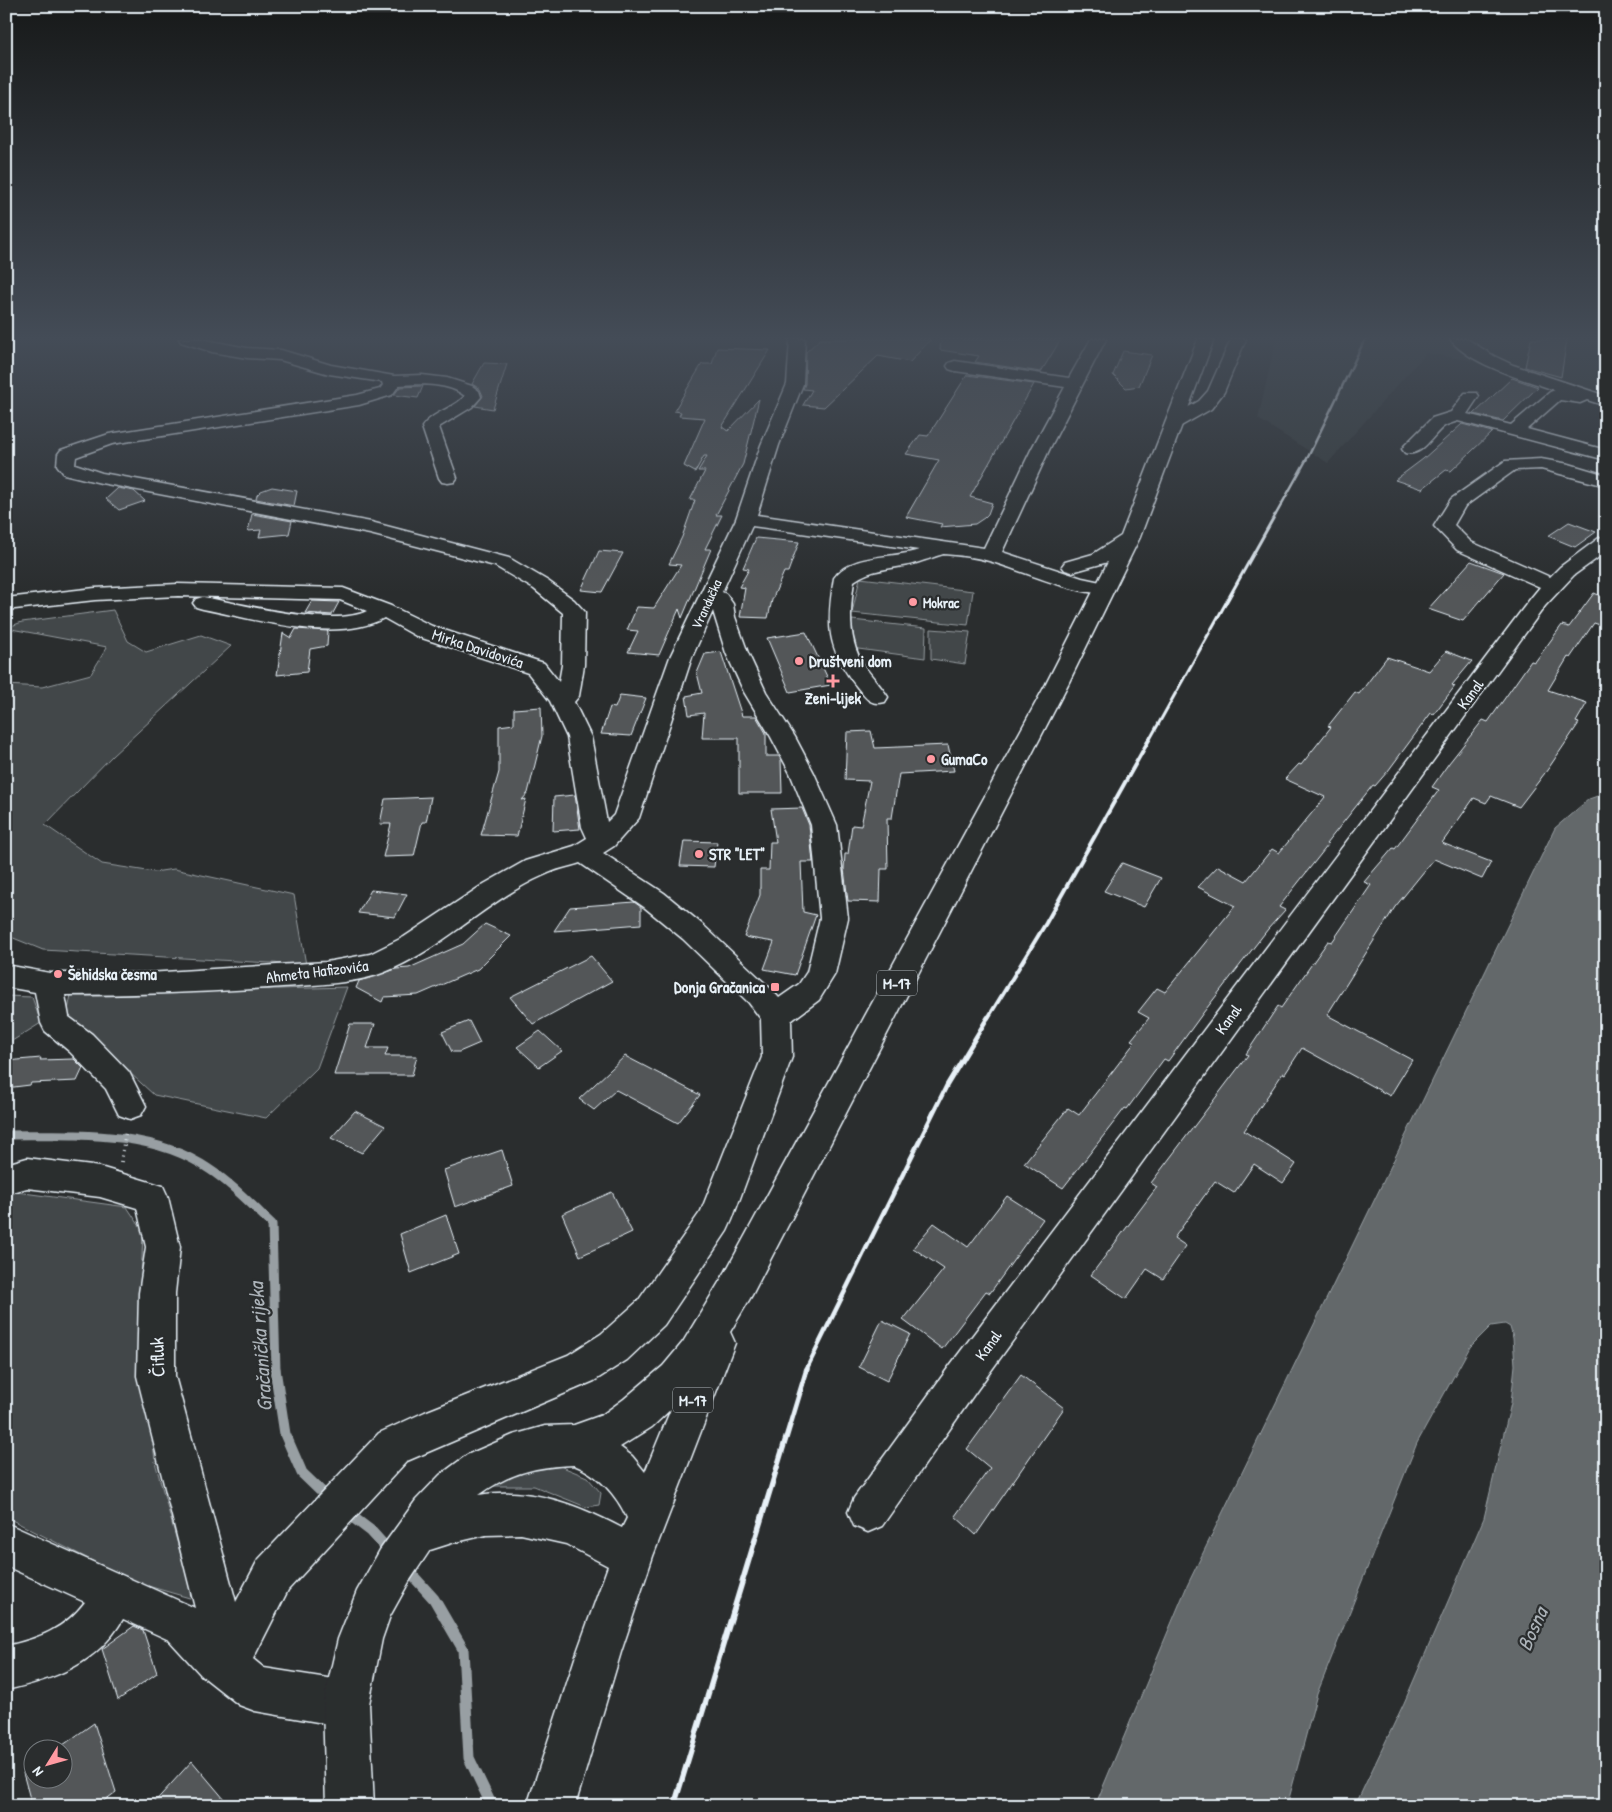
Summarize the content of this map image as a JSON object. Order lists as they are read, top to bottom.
{
  "streets": {
    "street": [
      "Vrandučka",
      "Mirka Davidovića",
      "Kanal",
      "Ahmeta Hafizovića",
      "M-17",
      "Čifluk"
    ]
  },
  "crossings": [
    ["Vrandučka", "Mirka Davidovića"],
    ["Vrandučka", "Ahmeta Hafizovića"],
    ["Mirka Davidovića", "Ahmeta Hafizovića"]
  ],
  "water": ["Gračanička rijeka", "Bosna"],
  "places": {
    "other": [
      "Mokrac",
      "Društveni dom",
      "GumaCo",
      "STR \"LET\"",
      "Šehidska česma"
    ],
    "health": ["Zeni-lijek"],
    "transit": ["Donja Gračanica"]
  },
  "north": "bottom left"
}
